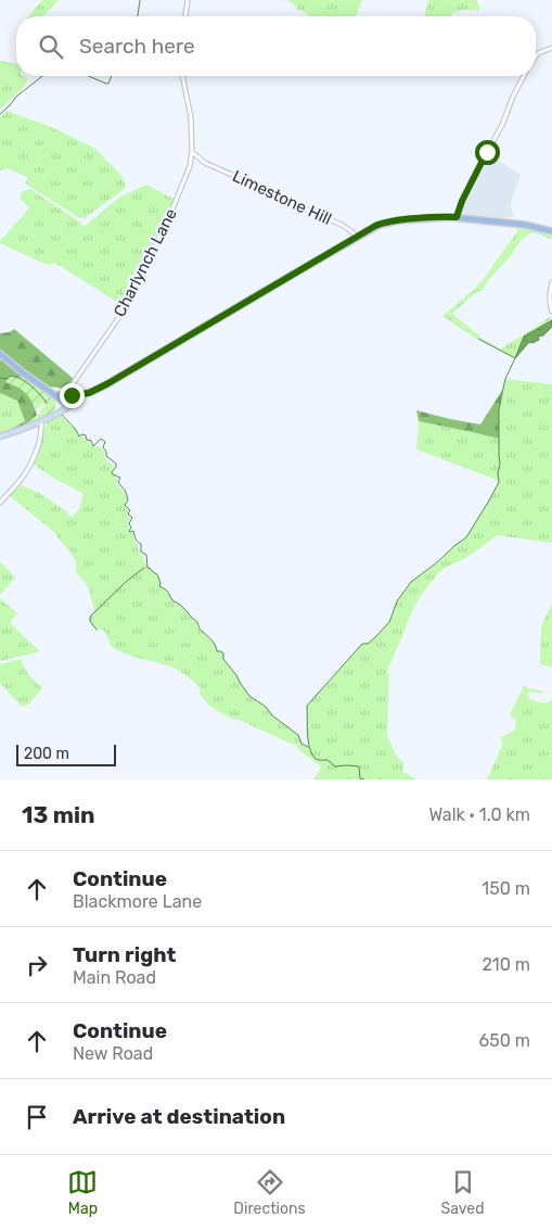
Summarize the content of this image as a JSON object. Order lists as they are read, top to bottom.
{
  "streets": {
    "street": ["Limestone Hill", "Charlynch Lane"]
  },
  "crossings": [
    ["Limestone Hill", "Charlynch Lane"]
  ],
  "scale_bar": "200 m",
  "page": {
    "search": "Search here",
    "scale": "200 m",
    "heading": ["13 min", "Walk · 1.0 km"],
    "list": [
      ["Continue", "Blackmore Lane", "150 m"],
      ["Turn right", "Main Road", "210 m"],
      ["Continue", "New Road", "650 m"],
      "Arrive at destination"
    ],
    "nav": ["Map", "Directions", "Saved"]
  }
}
